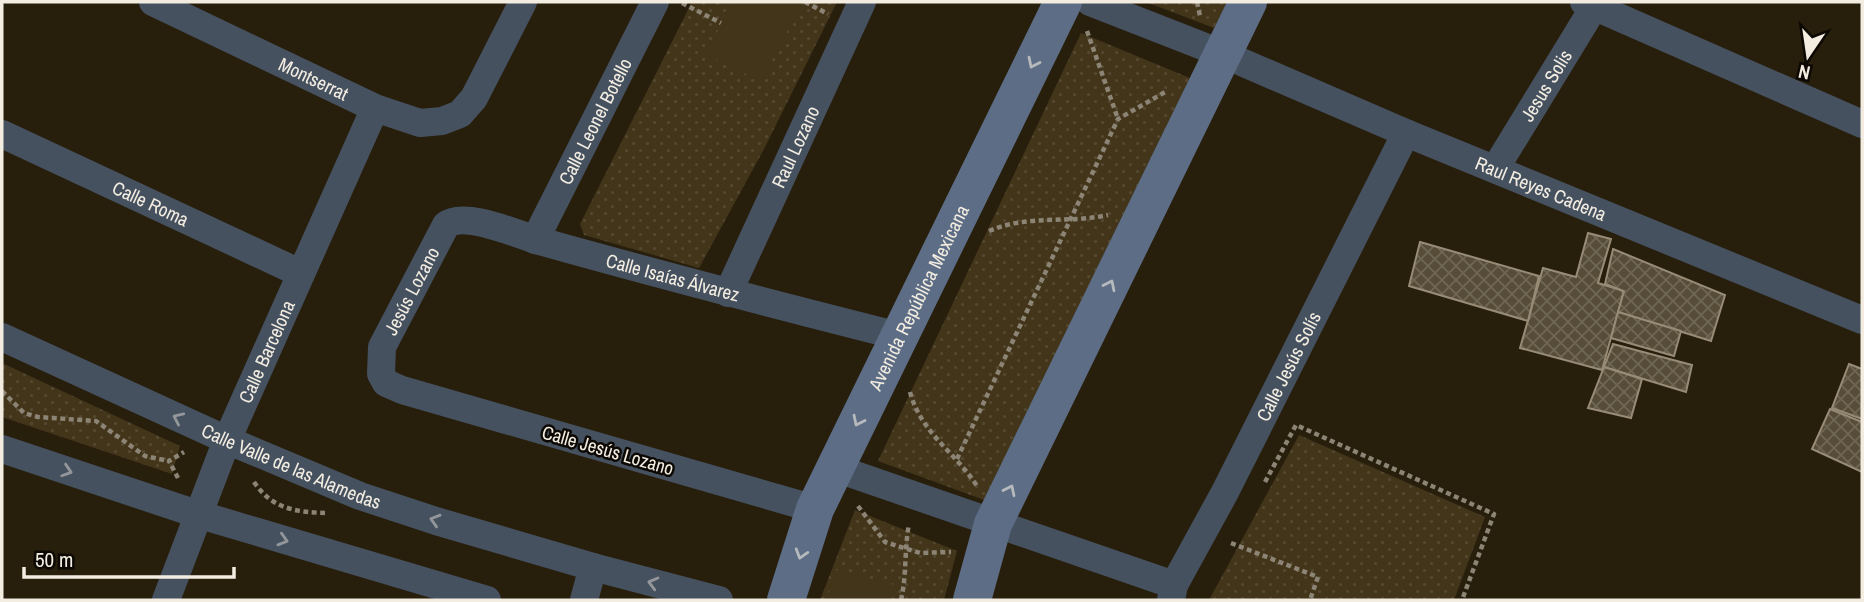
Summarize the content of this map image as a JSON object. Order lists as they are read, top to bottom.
{
  "streets": {
    "main road": ["Avenida República Mexicana"],
    "street": [
      "Montserrat",
      "Jesus Solis",
      "Calle Leonel Botello",
      "Raul Lozano",
      "Raul Reyes Cadena",
      "Calle Roma",
      "Calle Isaías Álvarez",
      "Jesús Lozano",
      "Calle Barcelona",
      "Calle Jesús Solís",
      "Calle Jesús Lozano",
      "Calle Valle de las Alamedas"
    ]
  },
  "crossings": [
    ["Montserrat", "Calle Barcelona"],
    ["Jesus Solis", "Raul Reyes Cadena"],
    ["Calle Leonel Botello", "Calle Isaías Álvarez"],
    ["Raul Lozano", "Calle Isaías Álvarez"],
    ["Raul Reyes Cadena", "Calle Jesús Solís"],
    ["Calle Roma", "Calle Barcelona"],
    ["Calle Isaías Álvarez", "Jesús Lozano"],
    ["Calle Isaías Álvarez", "Avenida República Mexicana"],
    ["Jesús Lozano", "Calle Jesús Lozano"],
    ["Avenida República Mexicana", "Calle Jesús Lozano"],
    ["Calle Barcelona", "Calle Valle de las Alamedas"]
  ],
  "scale_bar": "50 m",
  "north": "bottom"
}
